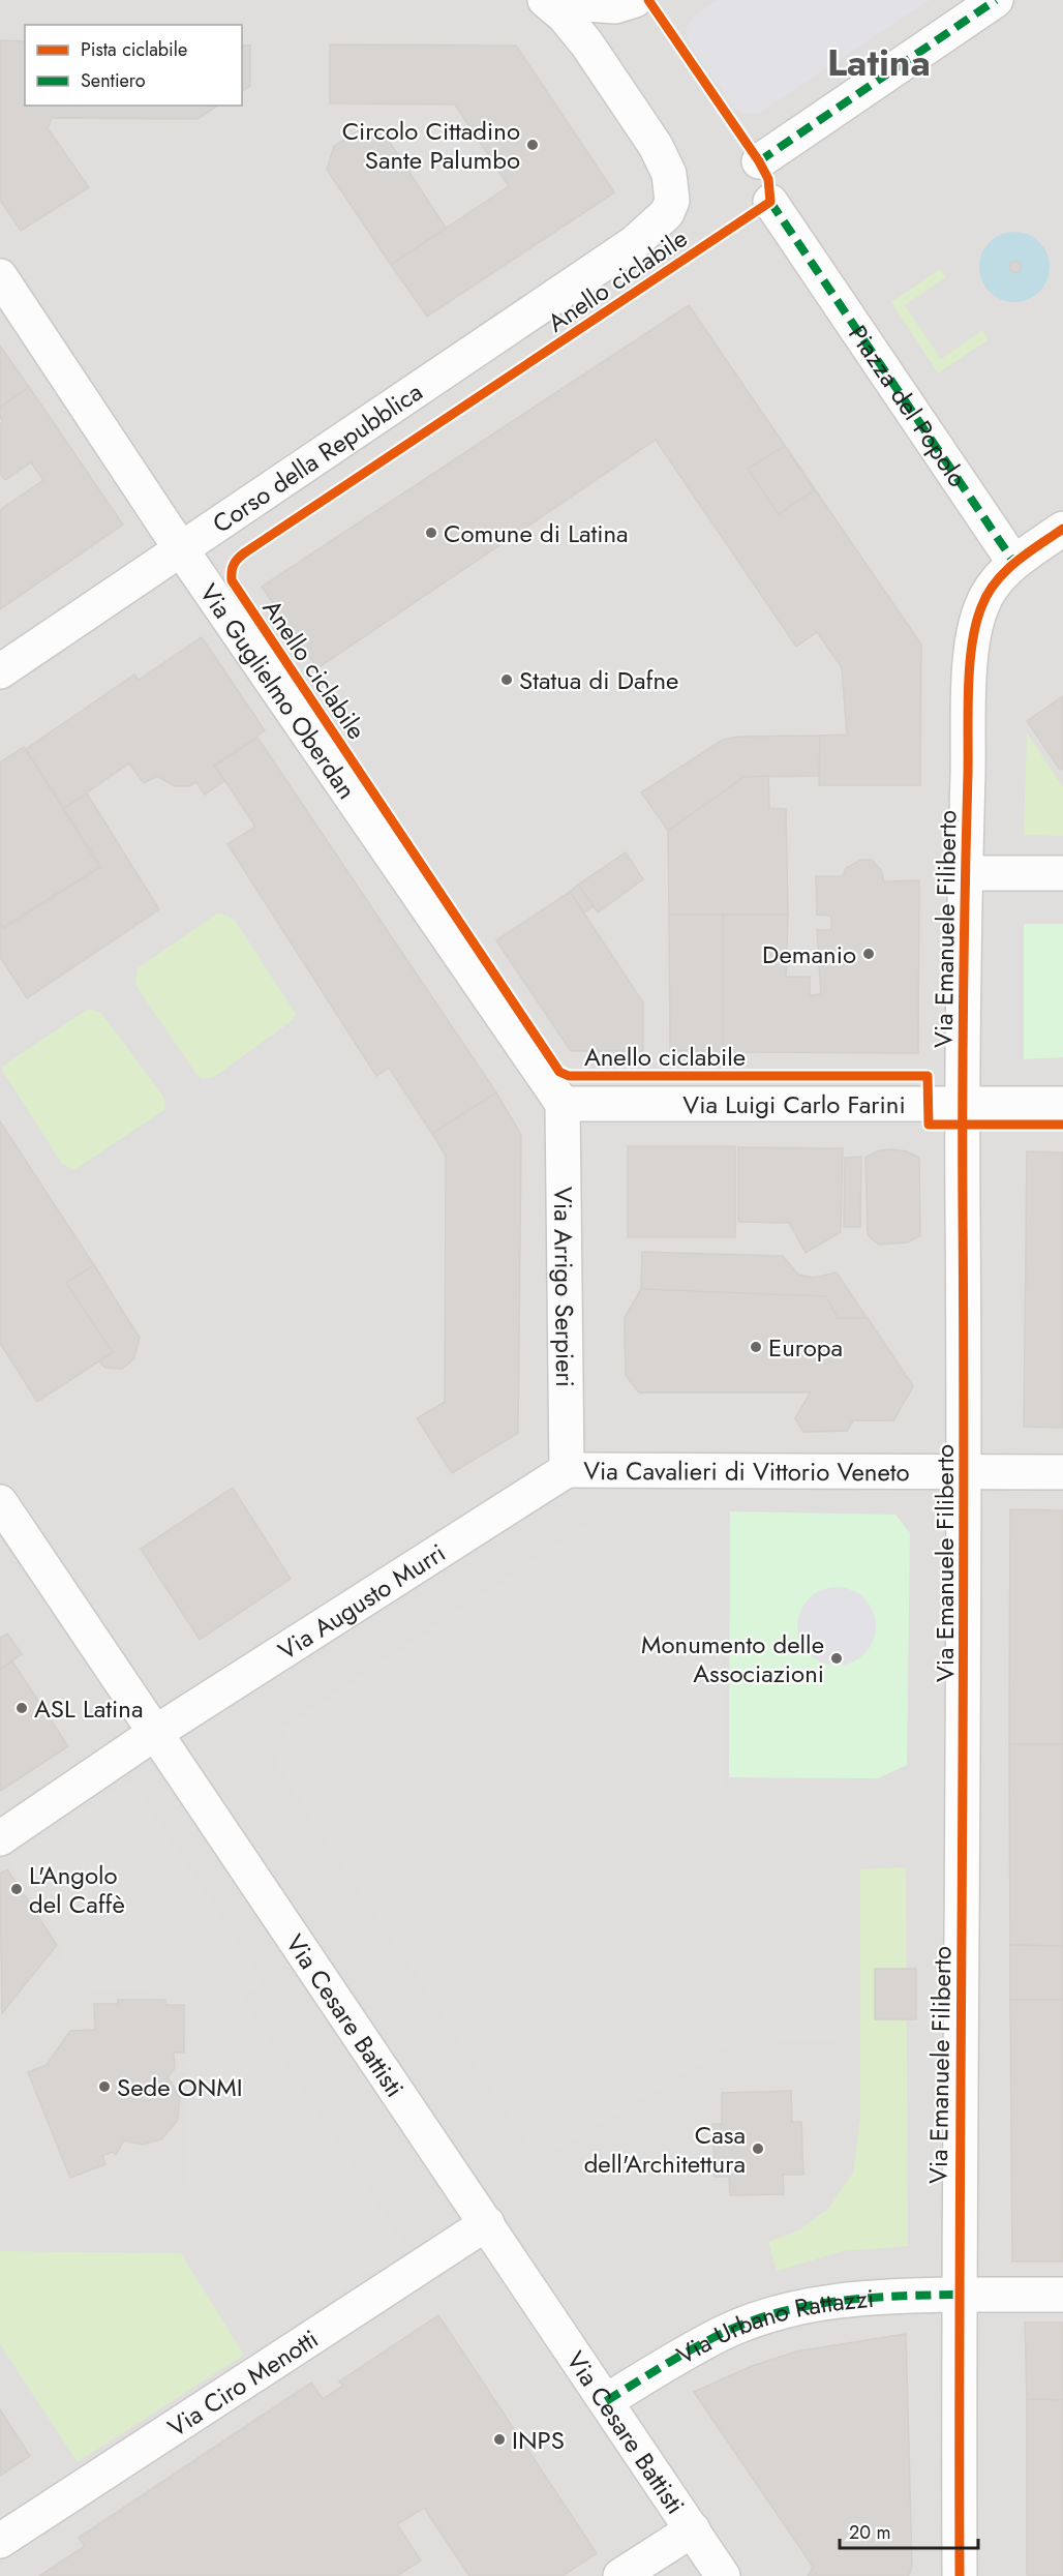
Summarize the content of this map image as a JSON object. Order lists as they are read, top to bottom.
{
  "streets": {
    "street": [
      "Piazza del Popolo",
      "Corso della Repubblica",
      "Via Guglielmo Oberdan",
      "Via Emanuele Filiberto",
      "Via Luigi Carlo Farini",
      "Via Arrigo Serpieri",
      "Via Cavalieri di Vittorio Veneto",
      "Via Augusto Murri",
      "Via Cesare Battisti",
      "Via Urbano Rattazzi",
      "Via Ciro Menotti"
    ],
    "cycle path": ["Anello ciclabile"]
  },
  "crossings": [
    ["Piazza del Popolo", "Via Emanuele Filiberto"],
    ["Corso della Repubblica", "Via Guglielmo Oberdan"],
    ["Via Guglielmo Oberdan", "Via Luigi Carlo Farini"],
    ["Via Guglielmo Oberdan", "Via Arrigo Serpieri"],
    ["Via Emanuele Filiberto", "Via Luigi Carlo Farini"],
    ["Via Emanuele Filiberto", "Via Cavalieri di Vittorio Veneto"],
    ["Via Emanuele Filiberto", "Via Urbano Rattazzi"],
    ["Via Luigi Carlo Farini", "Via Arrigo Serpieri"],
    ["Via Arrigo Serpieri", "Via Cavalieri di Vittorio Veneto"],
    ["Via Arrigo Serpieri", "Via Augusto Murri"],
    ["Via Cavalieri di Vittorio Veneto", "Via Augusto Murri"],
    ["Via Augusto Murri", "Via Cesare Battisti"],
    ["Via Cesare Battisti", "Via Urbano Rattazzi"],
    ["Via Cesare Battisti", "Via Ciro Menotti"]
  ],
  "districts": ["Latina"],
  "places": [
    "Circolo Cittadino Sante Palumbo",
    "Comune di Latina",
    "Statua di Dafne",
    "Demanio",
    "Europa",
    "Monumento delle Associazioni",
    "ASL Latina",
    "L'Angolo del Caffè",
    "Sede ONMI",
    "Casa dell'Architettura",
    "INPS"
  ],
  "legend": ["Pista ciclabile", "Sentiero"],
  "scale_bar": "20 m"
}
